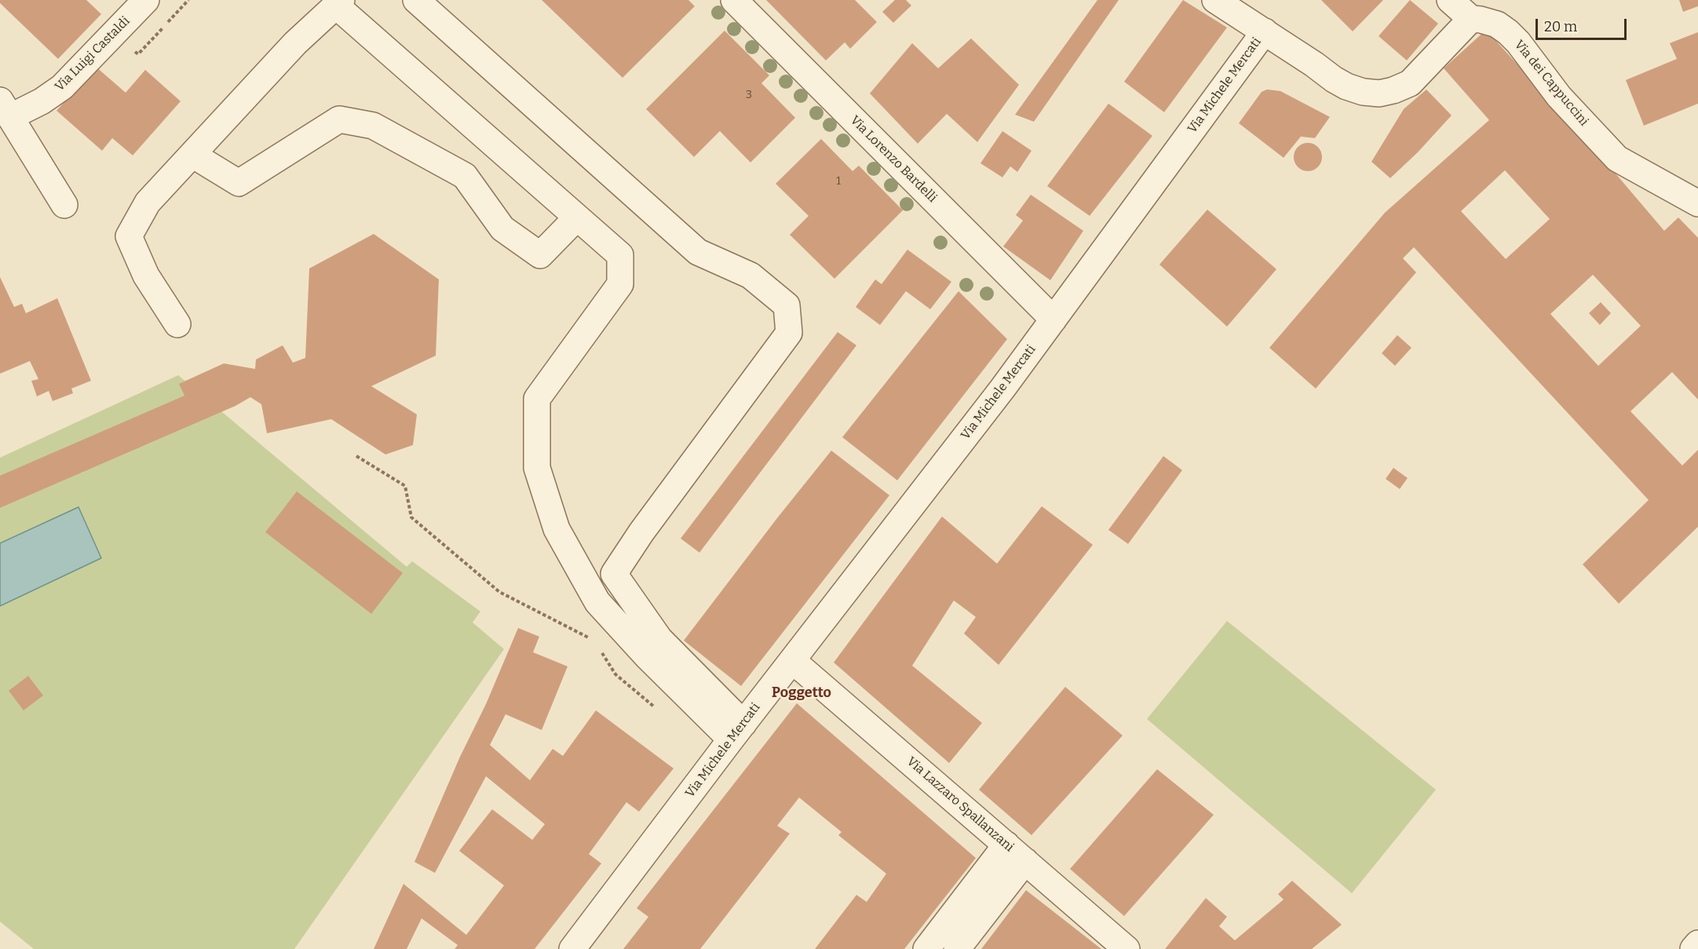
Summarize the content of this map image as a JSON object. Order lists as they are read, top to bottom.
{
  "streets": {
    "street": [
      "Via Luigi Castaldi",
      "Via dei Cappuccini",
      "Via Michele Mercati",
      "Via Lorenzo Bardelli",
      "Via Lazzaro Spallanzani"
    ]
  },
  "crossings": [
    ["Via dei Cappuccini", "Via Michele Mercati"],
    ["Via Michele Mercati", "Via Lorenzo Bardelli"],
    ["Via Michele Mercati", "Via Lazzaro Spallanzani"]
  ],
  "districts": ["Poggetto"],
  "house_numbers": ["3", "1"],
  "scale_bar": "20 m"
}
